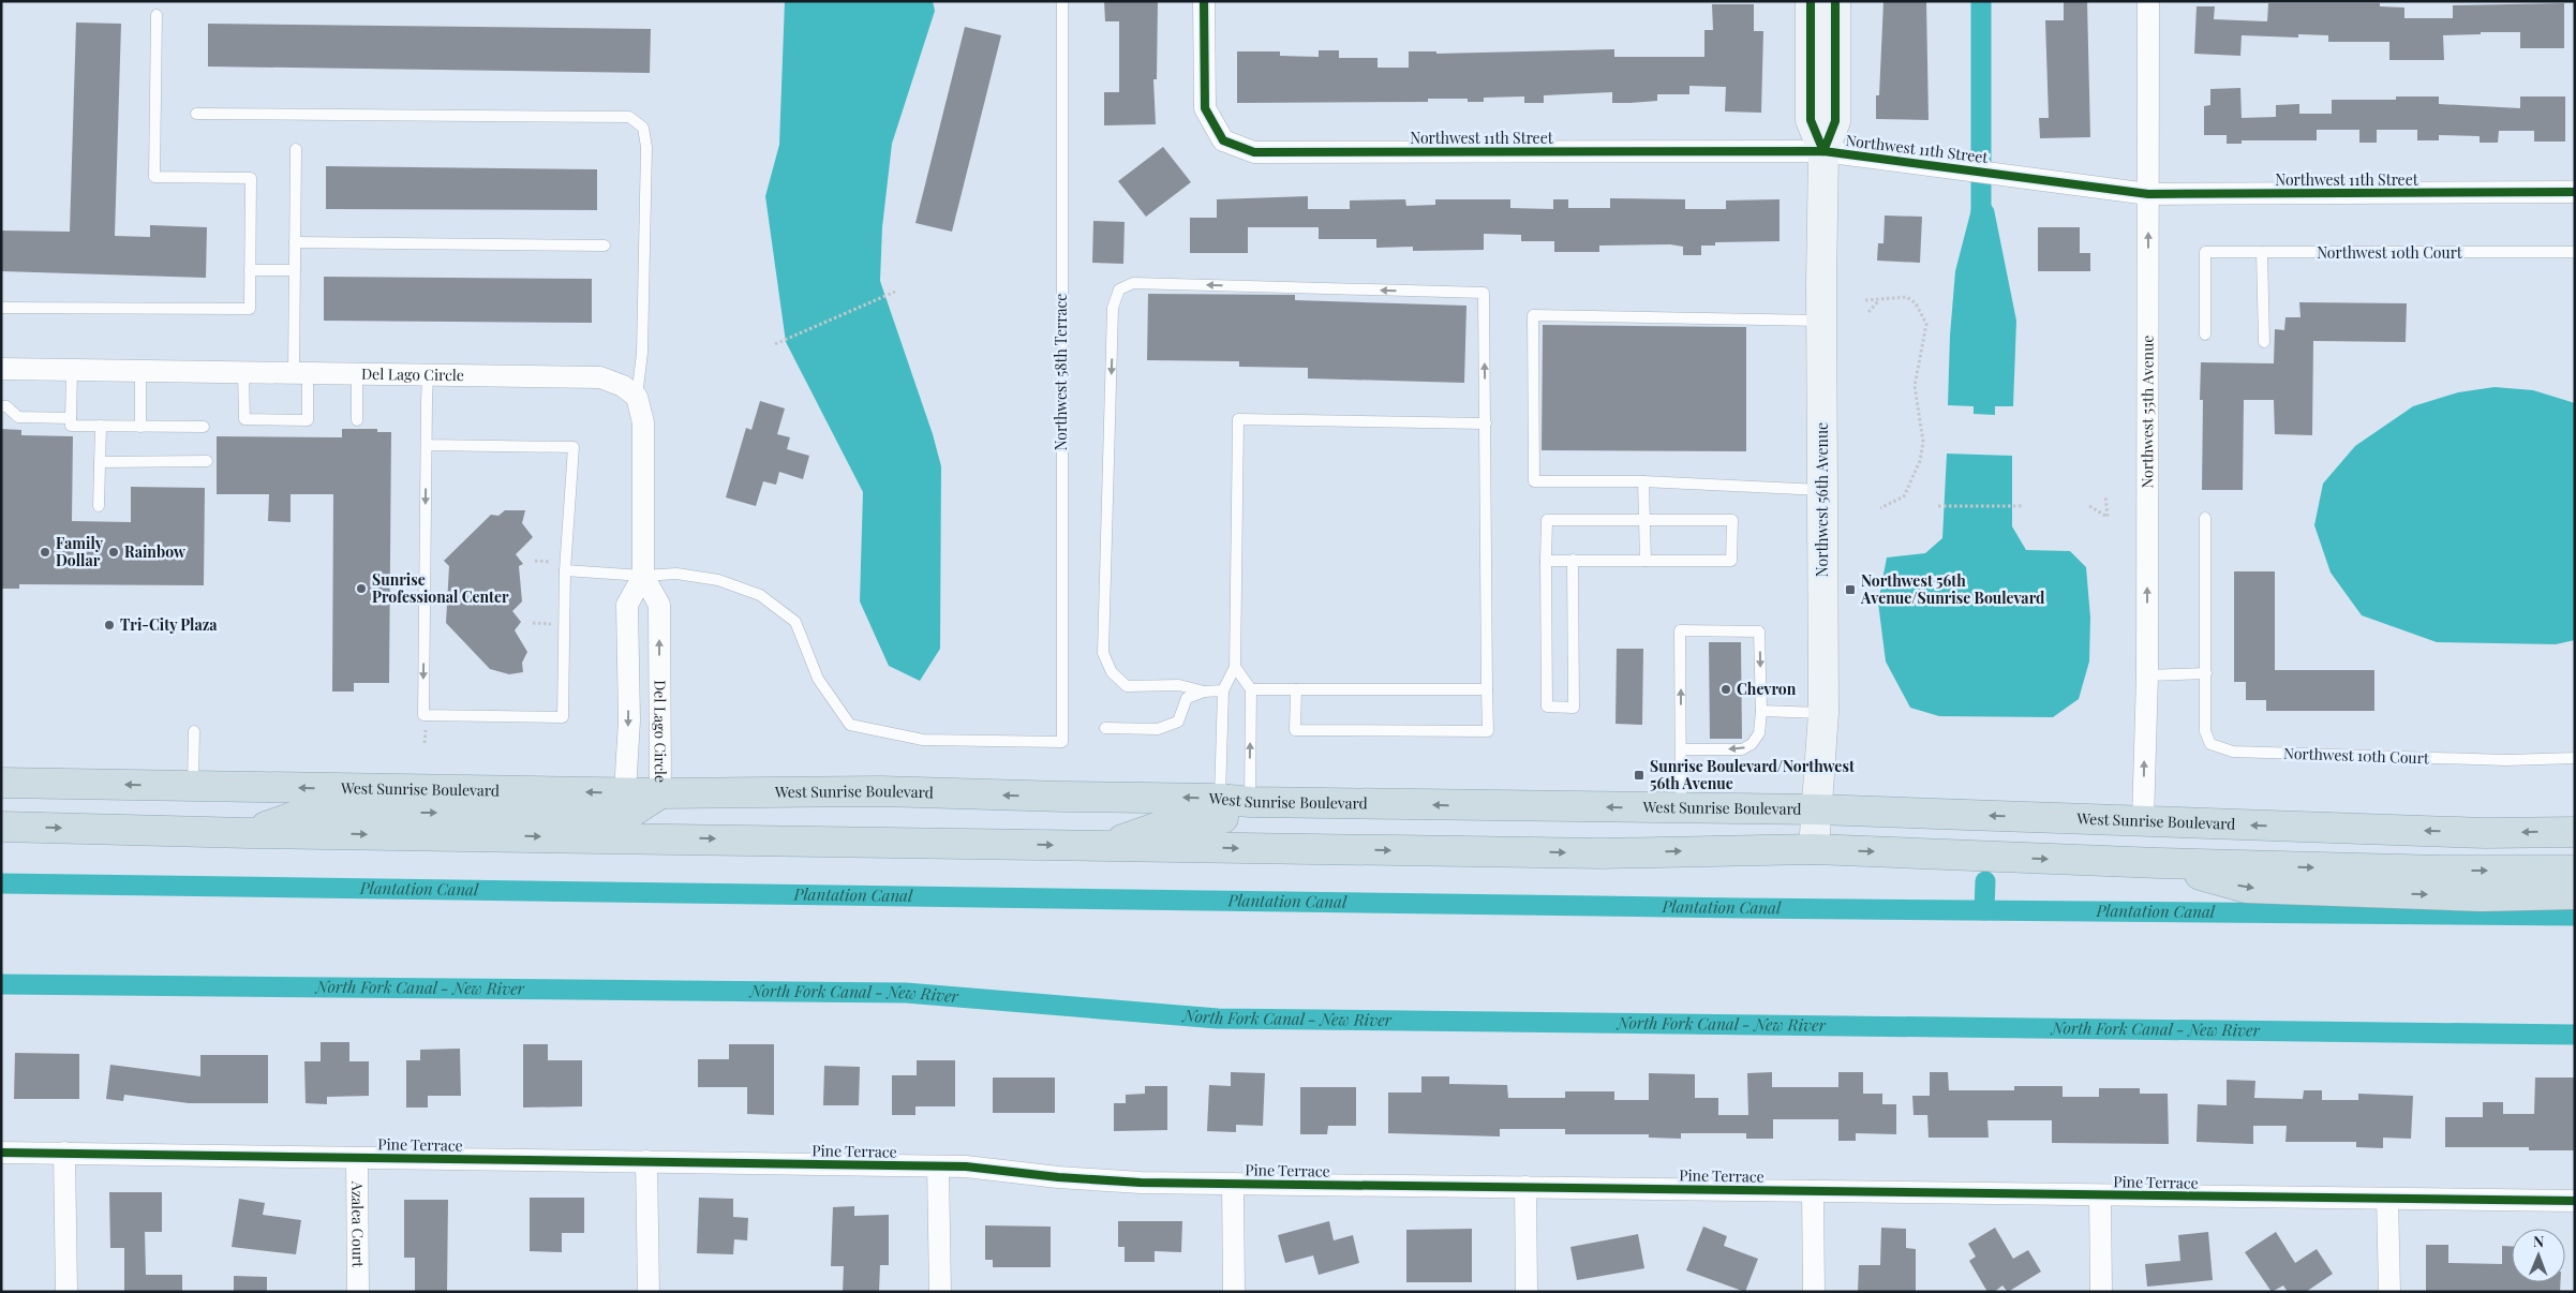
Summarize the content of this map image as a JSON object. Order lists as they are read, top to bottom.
{
  "streets": {
    "highway": ["West Sunrise Boulevard"],
    "street": [
      "Northwest 11th Street",
      "Del Lago Circle",
      "Northwest 55th Avenue",
      "Northwest 56th Avenue",
      "Pine Terrace",
      "Azalea Court"
    ],
    "lane": ["Northwest 10th Court", "Northwest 58th Terrace"]
  },
  "crossings": [
    ["Northwest 11th Street", "Northwest 55th Avenue"],
    ["Northwest 11th Street", "Northwest 56th Avenue"],
    ["Northwest 58th Terrace", "Del Lago Circle"],
    ["Del Lago Circle", "West Sunrise Boulevard"],
    ["Northwest 55th Avenue", "West Sunrise Boulevard"],
    ["Northwest 56th Avenue", "West Sunrise Boulevard"],
    ["Pine Terrace", "Azalea Court"]
  ],
  "one_way": ["Northwest 55th Avenue"],
  "water": ["Plantation Canal", "North Fork Canal - New River"],
  "places": {
    "other": [
      "Family Dollar",
      "Rainbow",
      "Sunrise Professional Center",
      "Tri-City Plaza",
      "Chevron"
    ],
    "transit": ["Northwest 56th Avenue/Sunrise Boulevard", "Sunrise Boulevard/Northwest 56th Avenue"]
  },
  "north": "top"
}
